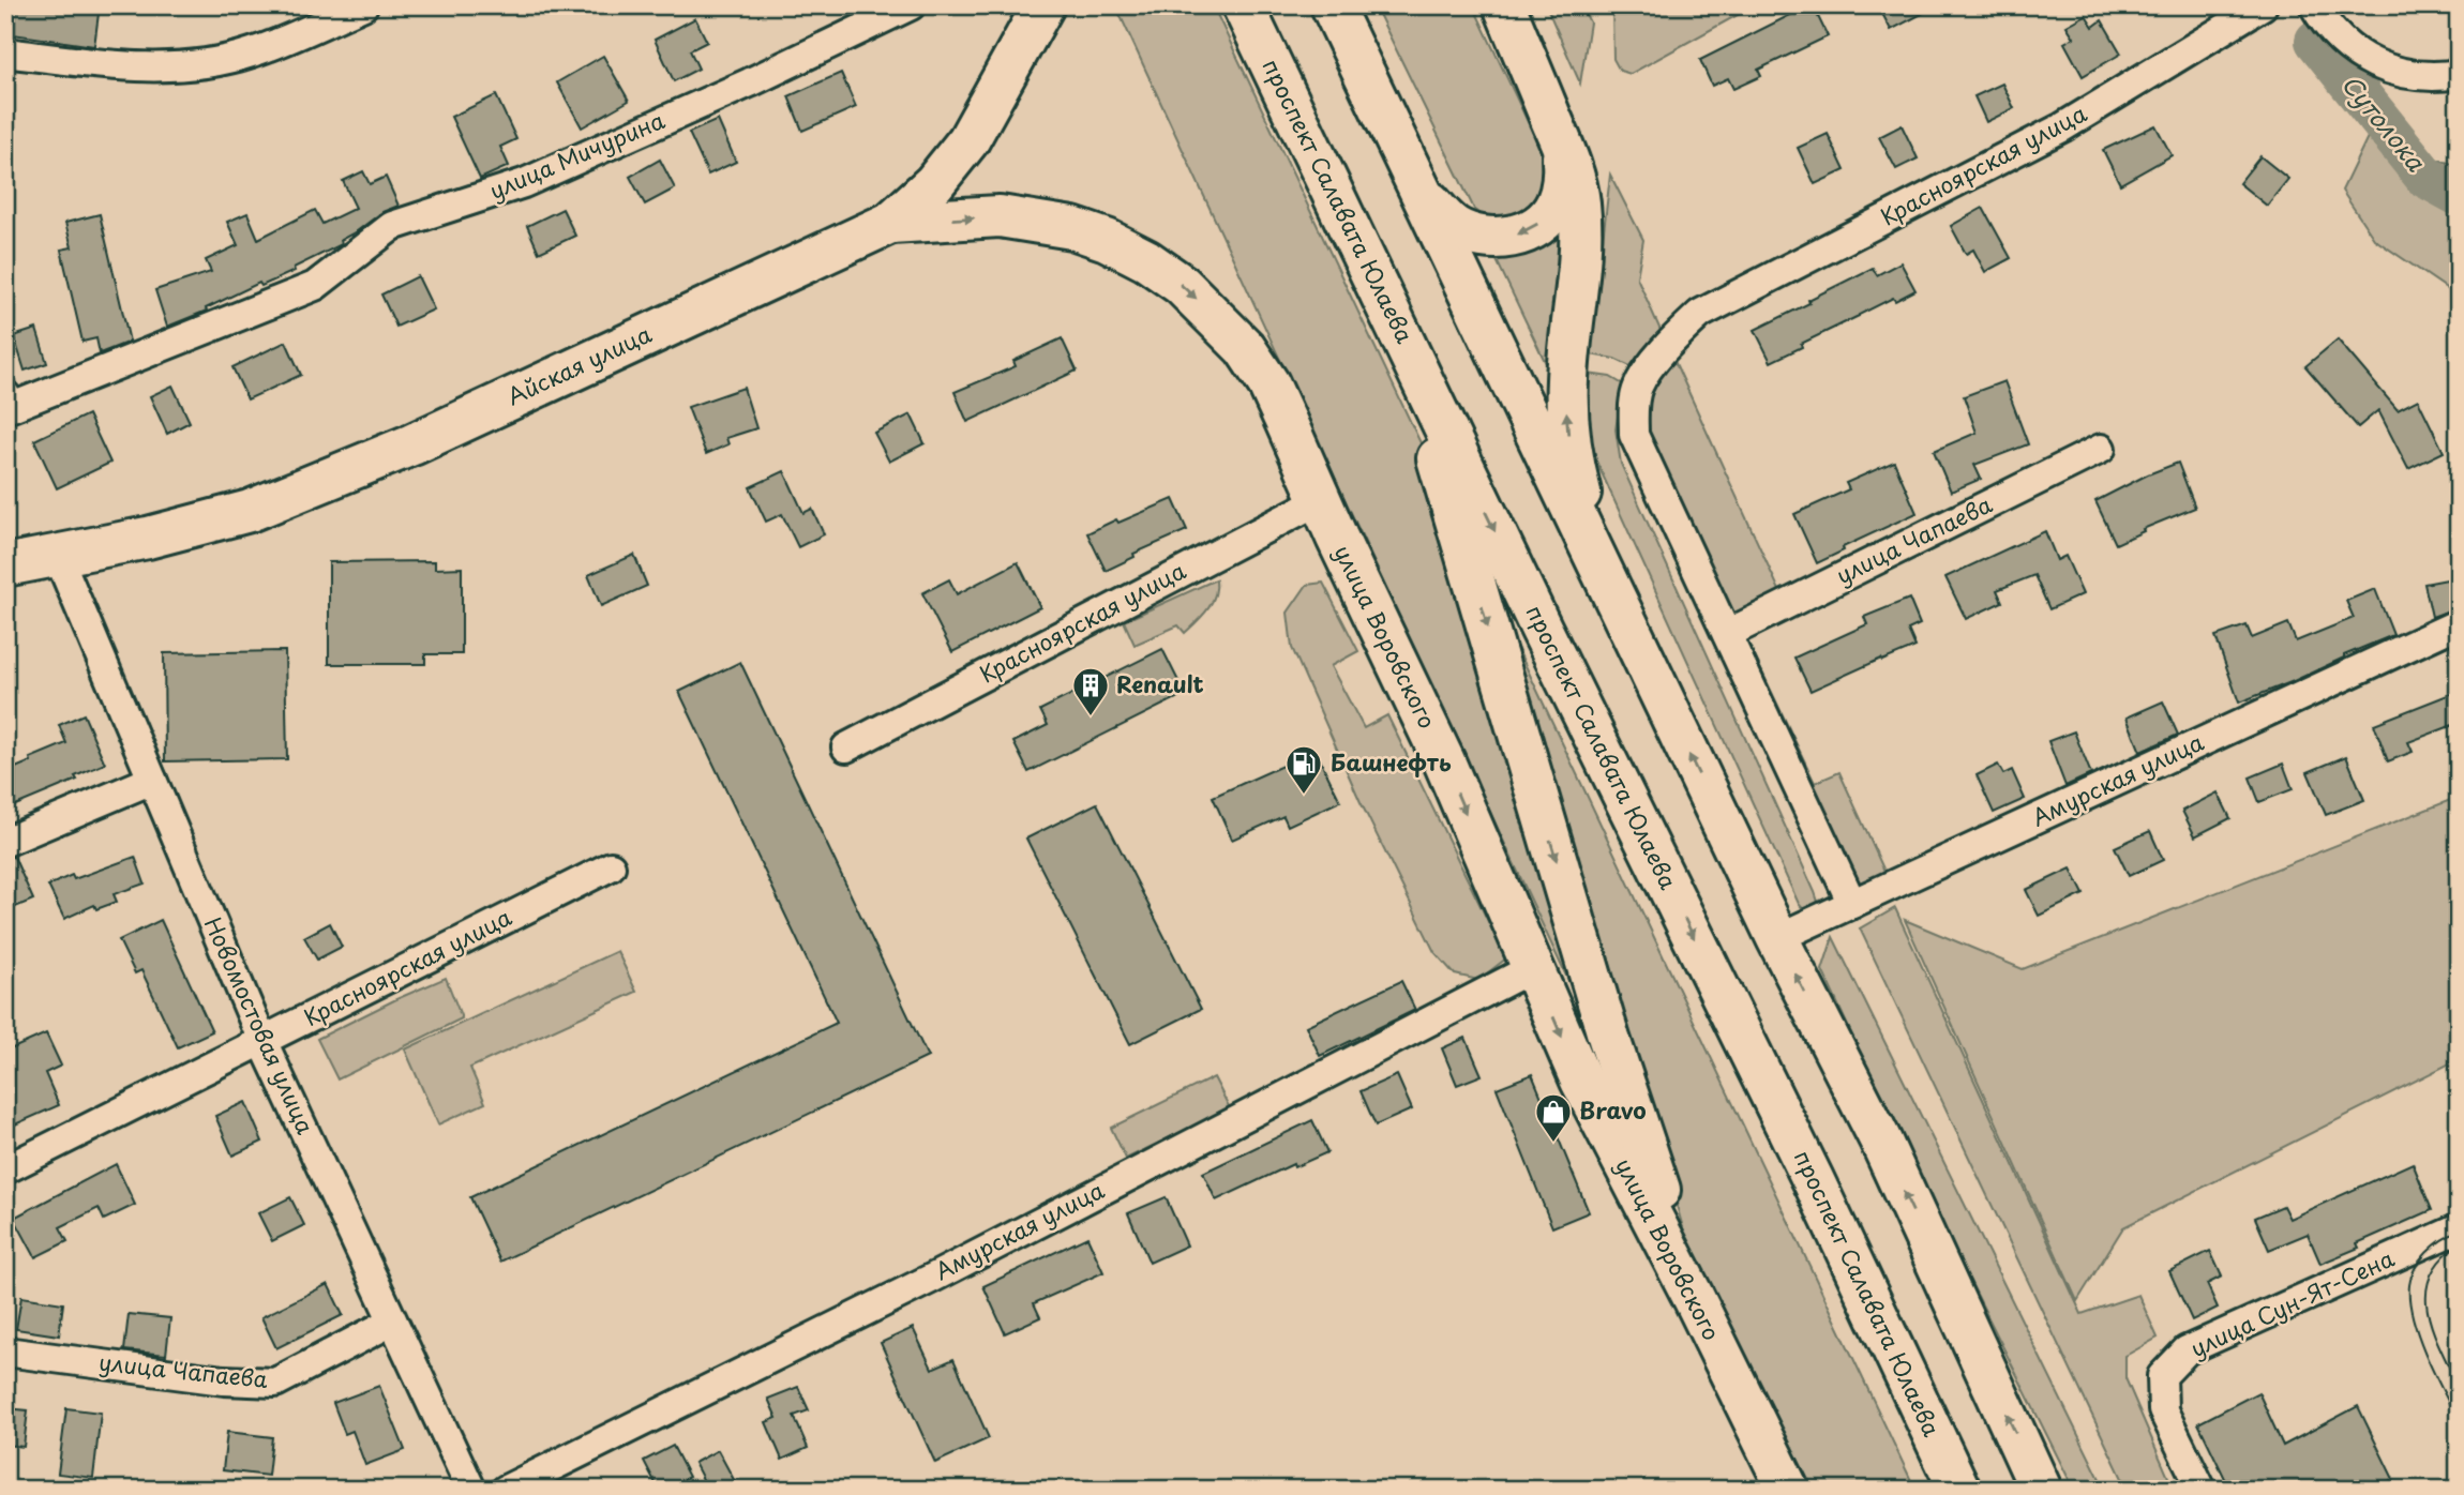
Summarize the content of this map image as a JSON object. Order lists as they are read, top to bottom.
{
  "streets": {
    "main road": ["проспект Салавата Юлаева", "Айская улица", "улица Воровского"],
    "street": [
      "улица Мичурина",
      "Красноярская улица",
      "улица Чапаева",
      "Амурская улица",
      "Новомостовая улица",
      "улица Сун-Ят-Сена"
    ]
  },
  "crossings": [
    ["Красноярская улица", "улица Чапаева"],
    ["Красноярская улица", "улица Воровского"],
    ["Красноярская улица", "Амурская улица"],
    ["Красноярская улица", "Новомостовая улица"],
    ["Айская улица", "улица Воровского"],
    ["Айская улица", "Новомостовая улица"],
    ["улица Чапаева", "Новомостовая улица"],
    ["улица Воровского", "Амурская улица"]
  ],
  "water": ["Сутолока"],
  "places": {
    "building": ["Renault"],
    "fuel station": ["Башнефть"],
    "shop": ["Bravo"]
  }
}
